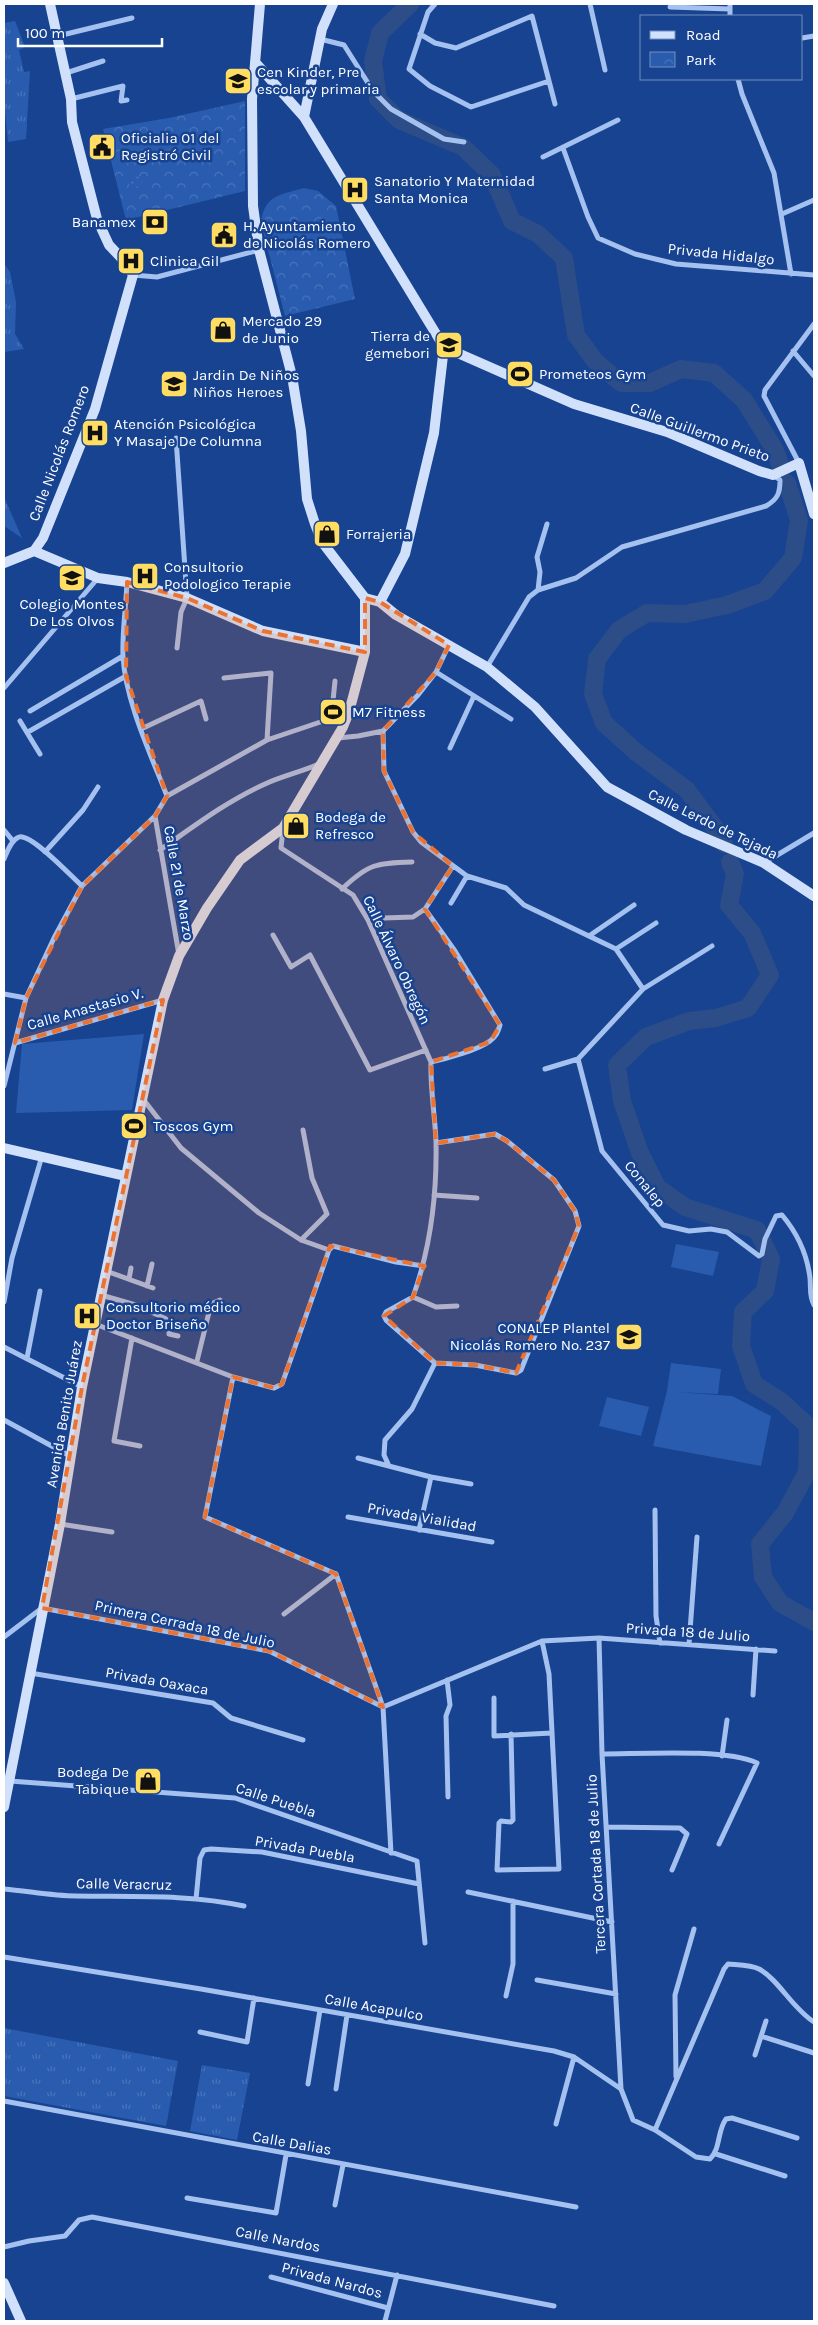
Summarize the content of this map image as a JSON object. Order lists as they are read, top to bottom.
{
  "streets": {
    "main road": [
      "Calle Guillermo Prieto",
      "Calle Nicolás Romero",
      "Calle Lerdo de Tejada",
      "Avenida Benito Juárez"
    ],
    "street": [
      "Privada Hidalgo",
      "Calle 21 de Marzo",
      "Calle Álvaro Obregón",
      "Calle Anastasio V.",
      "Conalep",
      "Privada Vialidad",
      "Primera Cerrada 18 de Julio",
      "Privada 18 de Julio",
      "Privada Oaxaca",
      "Calle Puebla",
      "Privada Puebla",
      "Tercera Cortada 18 de Julio",
      "Calle Veracruz",
      "Calle Acapulco",
      "Calle Dalias",
      "Calle Nardos",
      "Privada Nardos"
    ]
  },
  "crossings": [
    ["Calle Lerdo de Tejada", "Avenida Benito Juárez"],
    ["Calle 21 de Marzo", "Avenida Benito Juárez"],
    ["Calle Álvaro Obregón", "Avenida Benito Juárez"],
    ["Calle Anastasio V.", "Avenida Benito Juárez"],
    ["Avenida Benito Juárez", "Primera Cerrada 18 de Julio"],
    ["Avenida Benito Juárez", "Privada Oaxaca"],
    ["Avenida Benito Juárez", "Calle Puebla"],
    ["Privada 18 de Julio", "Tercera Cortada 18 de Julio"],
    ["Calle Puebla", "Privada Puebla"],
    ["Privada Puebla", "Calle Veracruz"],
    ["Tercera Cortada 18 de Julio", "Calle Acapulco"],
    ["Calle Nardos", "Privada Nardos"]
  ],
  "places": {
    "school or university": [
      "Cen Kinder, Pre escolar y primaria",
      "Tierra de gemebori",
      "Jardin De Niños Niños Heroes",
      "Colegio Montes De Los Olvos",
      "CONALEP Plantel Nicolás Romero No. 237"
    ],
    "public building": ["Oficialia 01 del Registró Civil", "H. Ayuntamiento de Nicolás Romero"],
    "hospital": [
      "Sanatorio Y Maternidad Santa Monica",
      "Clinica Gil",
      "Atención Psicológica Y Masaje De Columna",
      "Consultorio Podologico Terapie",
      "Consultorio médico Doctor Briseño"
    ],
    "bank": ["Banamex"],
    "shop": [
      "Mercado 29 de Junio",
      "Forrajeria",
      "Bodega de Refresco",
      "Bodega De Tabique"
    ],
    "sports": ["Prometeos Gym", "M7 Fitness", "Toscos Gym"]
  },
  "legend": ["Road", "Park"],
  "scale_bar": "100 m"
}
